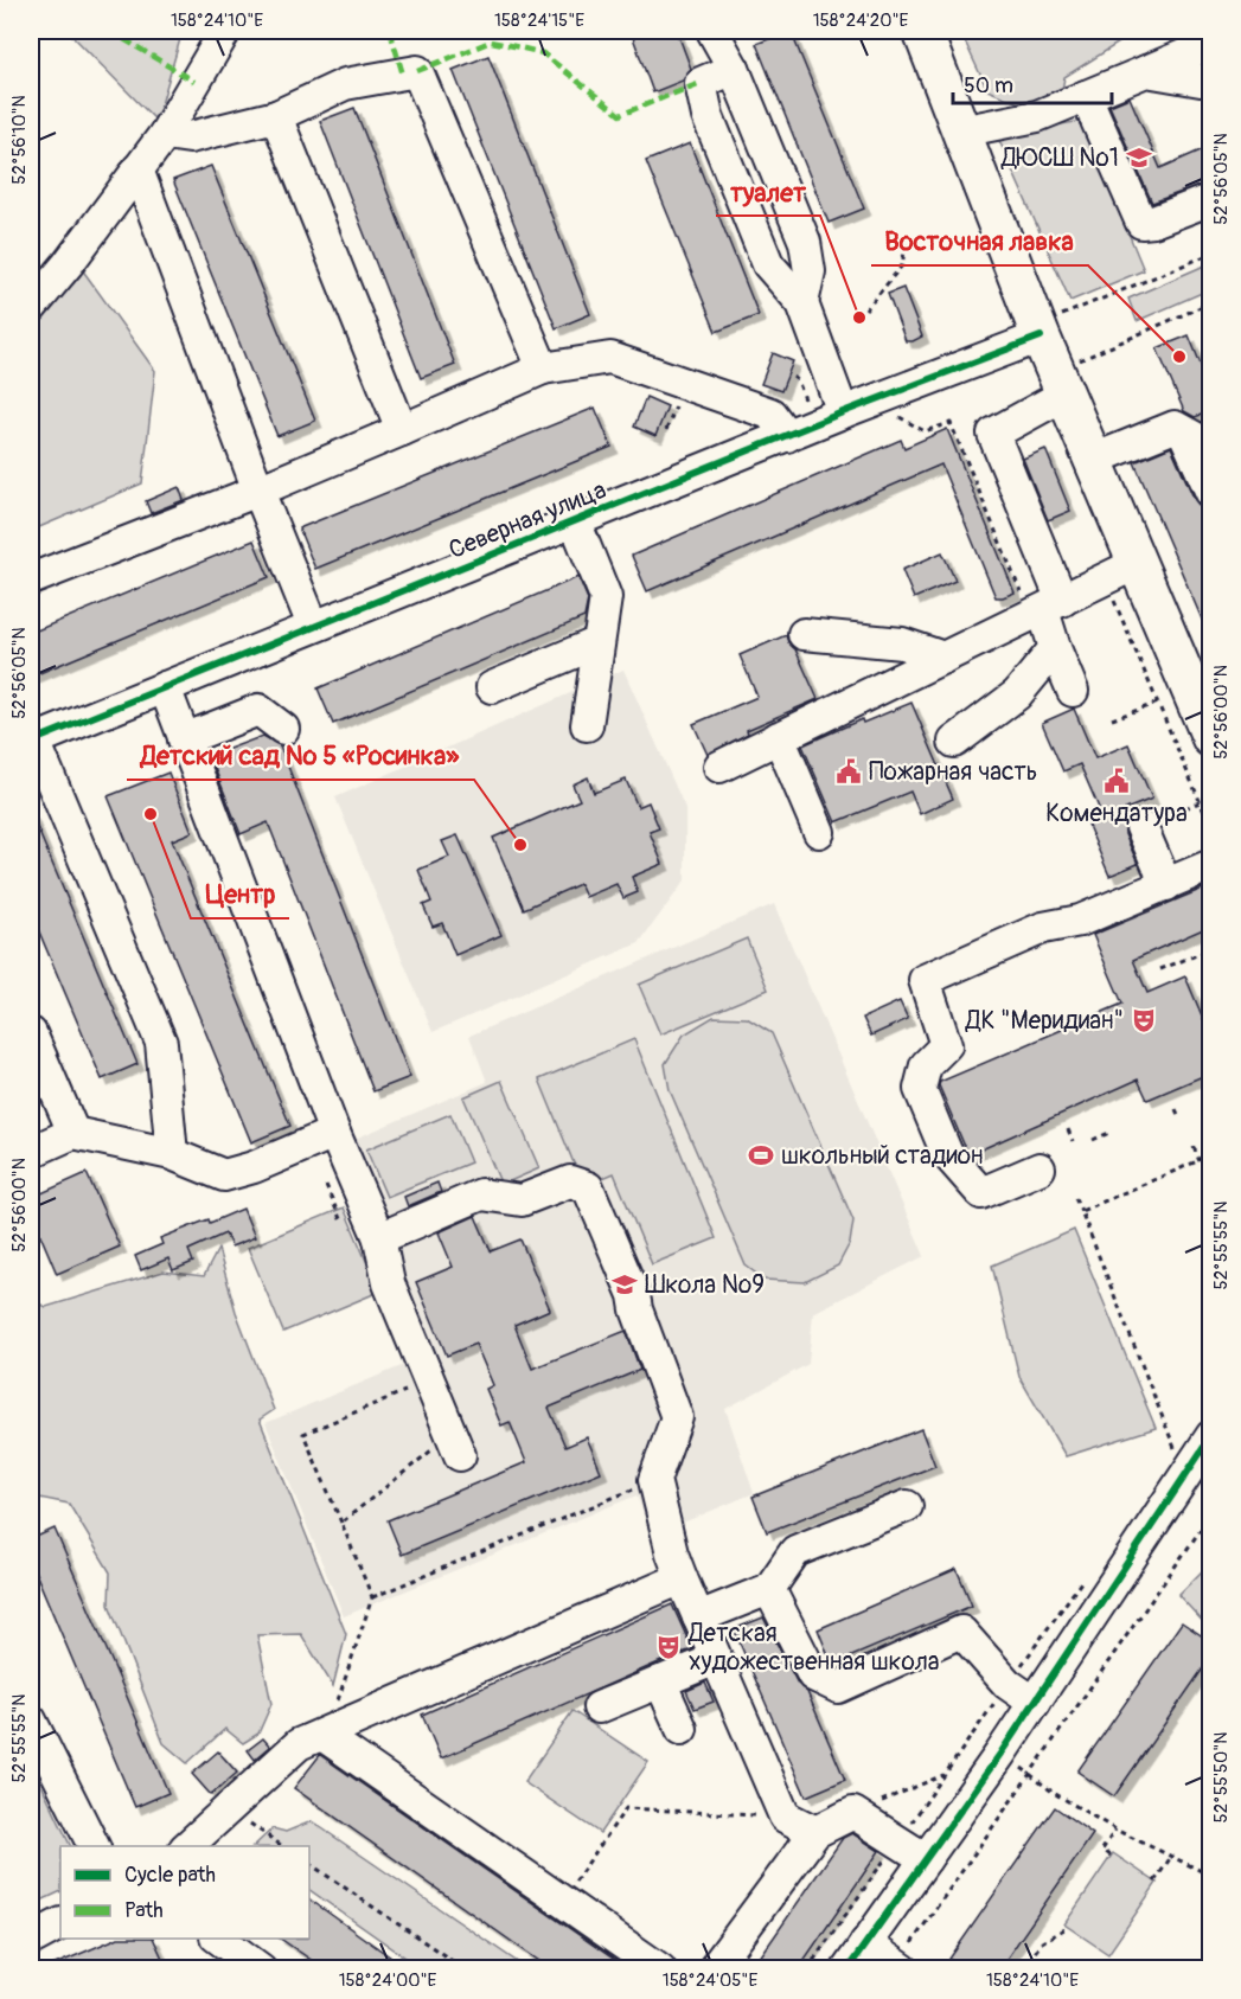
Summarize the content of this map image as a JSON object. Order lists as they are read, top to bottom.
{
  "streets": {
    "street": ["Северная улица"]
  },
  "places": {
    "school or university": ["ДЮСШ №1", "Школа №9"],
    "other": [
      "туалет",
      "Восточная лавка",
      "Центр",
      "Детский сад № 5 «Росинка»"
    ],
    "public building": ["Пожарная часть", "Комендатура"],
    "theatre": ["ДК \"Меридиан\"", "Детская художественная школа"],
    "sports": ["школьный стадион"]
  },
  "legend": ["Cycle path", "Path"],
  "scale_bar": "50 m",
  "coordinates": [
    "158°24'10\"E",
    "158°24'15\"E",
    "158°24'20\"E",
    "52°56'10\"N",
    "52°56'05\"N",
    "52°56'00\"N",
    "52°55'55\"N",
    "52°55'50\"N",
    "158°24'00\"E",
    "158°24'05\"E"
  ]
}
